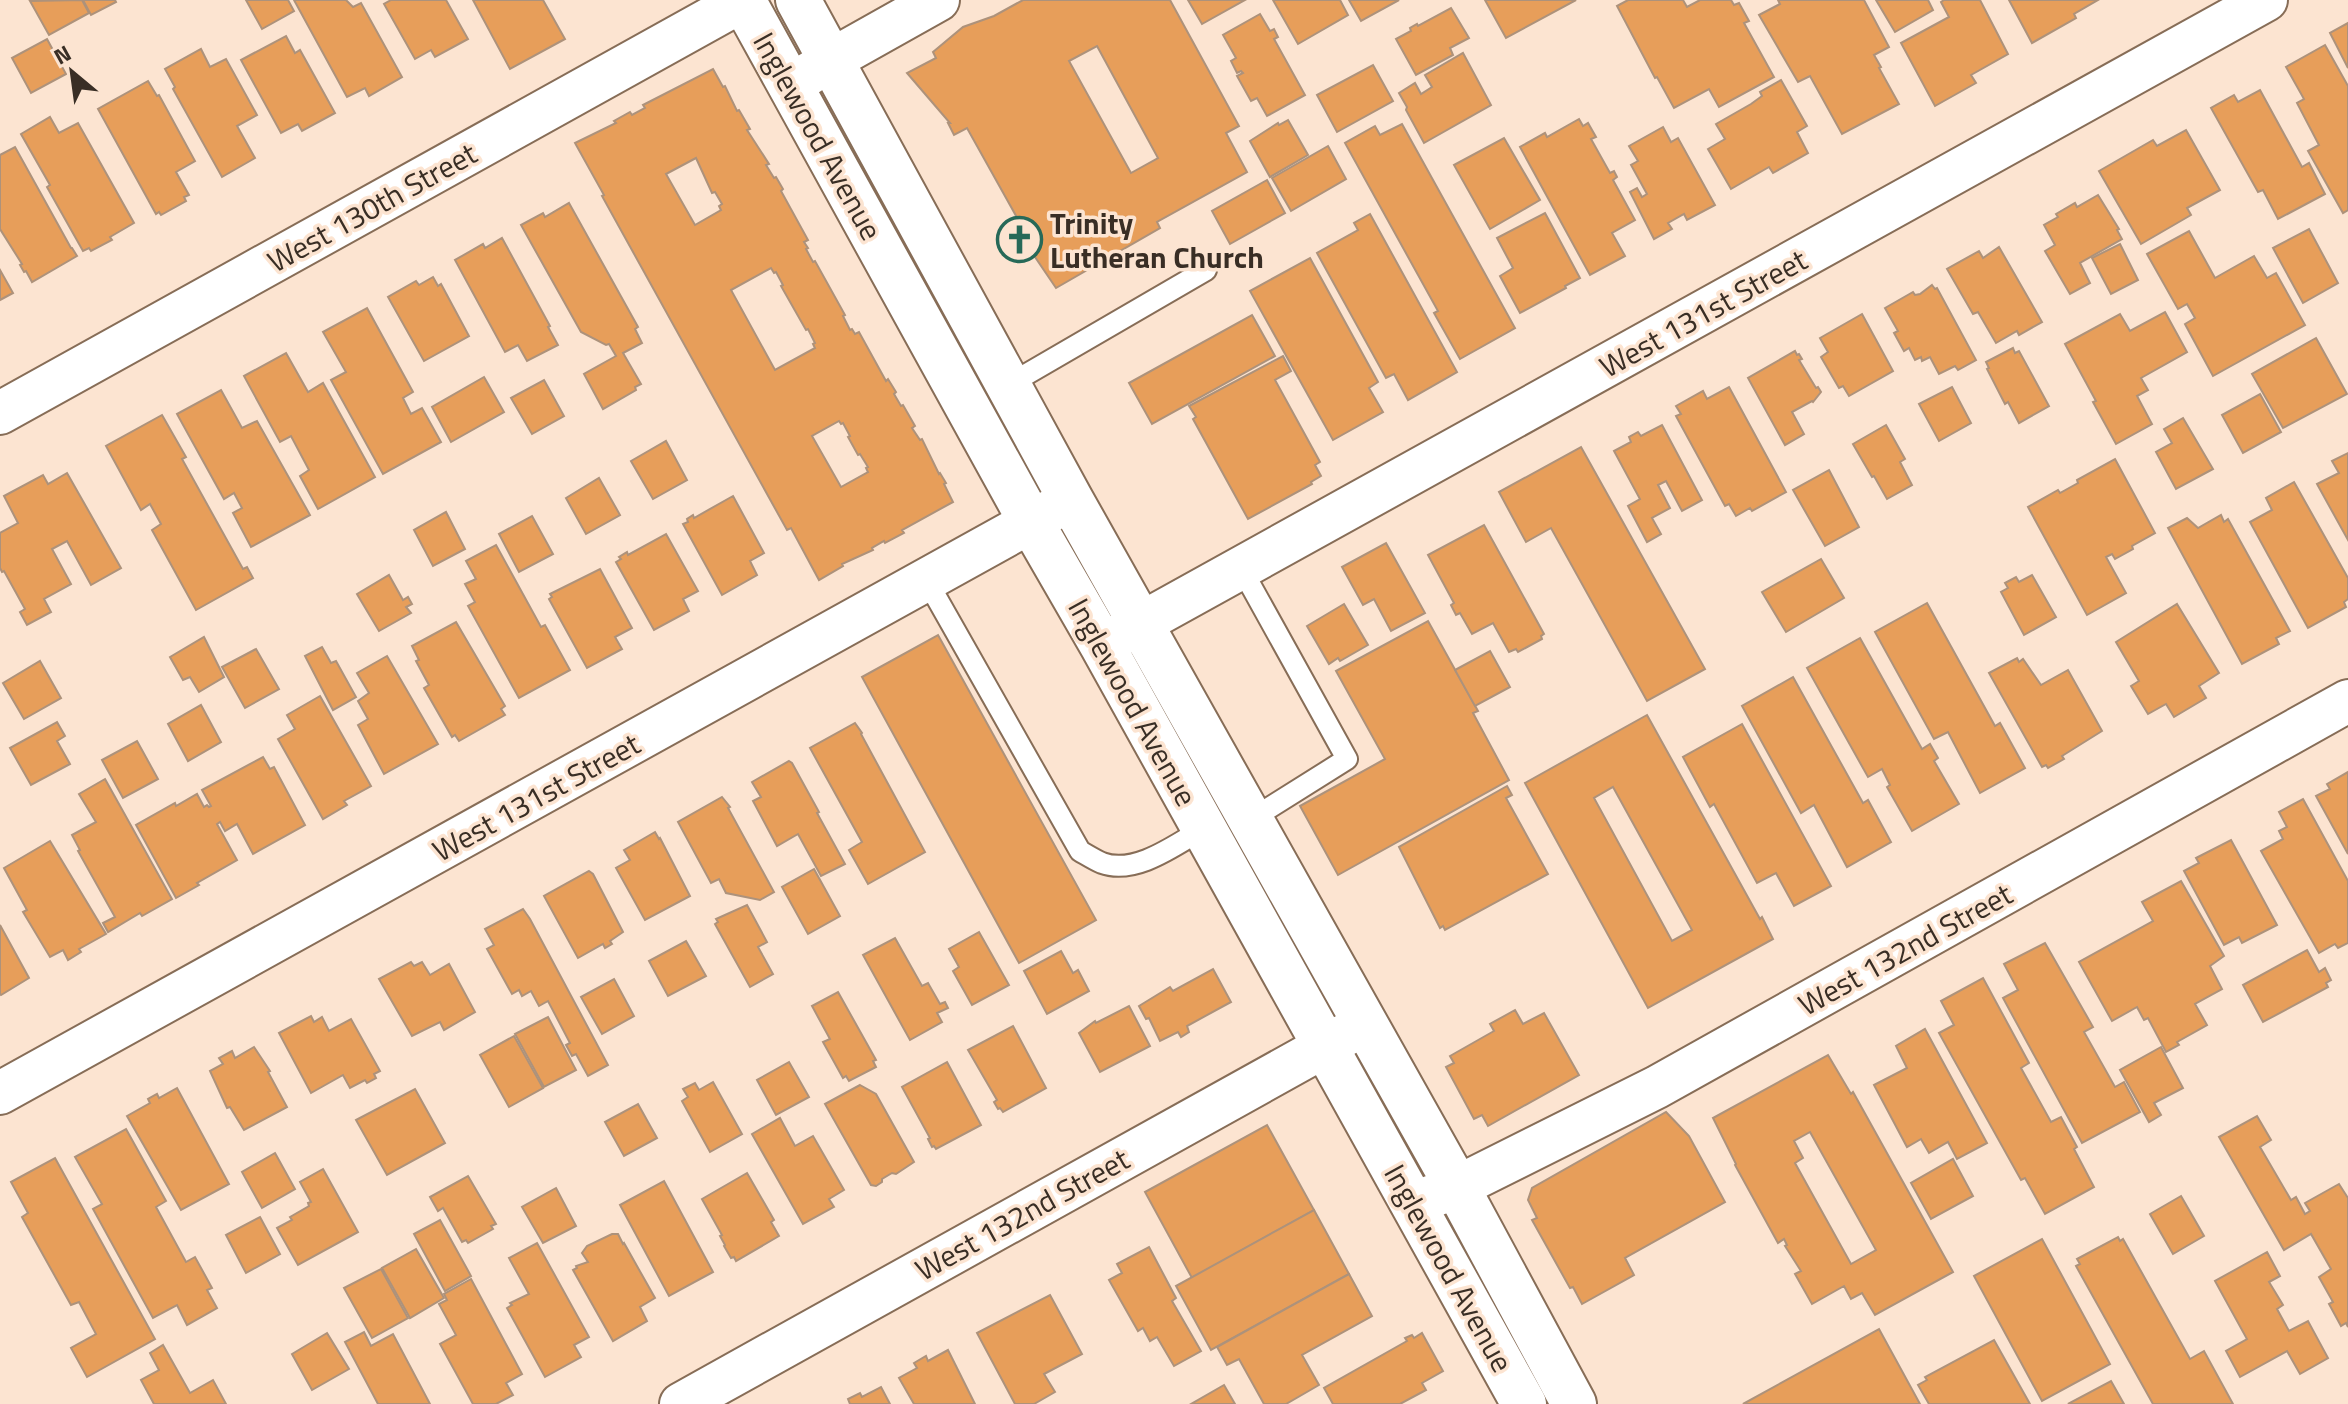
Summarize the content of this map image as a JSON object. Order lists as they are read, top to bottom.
{
  "streets": {
    "main road": ["Inglewood Avenue"],
    "street": ["West 130th Street", "West 131st Street", "West 132nd Street"]
  },
  "crossings": [
    ["Inglewood Avenue", "West 130th Street"],
    ["Inglewood Avenue", "West 131st Street"],
    ["Inglewood Avenue", "West 132nd Street"]
  ],
  "places": {
    "church": ["Trinity Lutheran Church"]
  },
  "north": "top left"
}
